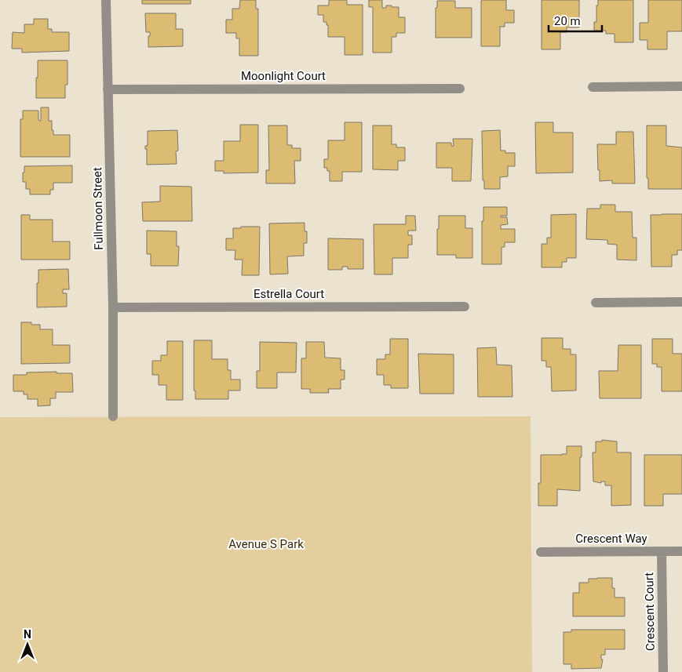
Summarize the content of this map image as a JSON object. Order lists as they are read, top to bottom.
{
  "streets": {
    "street": [
      "Moonlight Court",
      "Fullmoon Street",
      "Estrella Court",
      "Crescent Way",
      "Crescent Court"
    ]
  },
  "crossings": [
    ["Moonlight Court", "Fullmoon Street"],
    ["Fullmoon Street", "Estrella Court"],
    ["Crescent Way", "Crescent Court"]
  ],
  "parks": ["Avenue S Park"],
  "scale_bar": "20 m",
  "north": "top"
}
